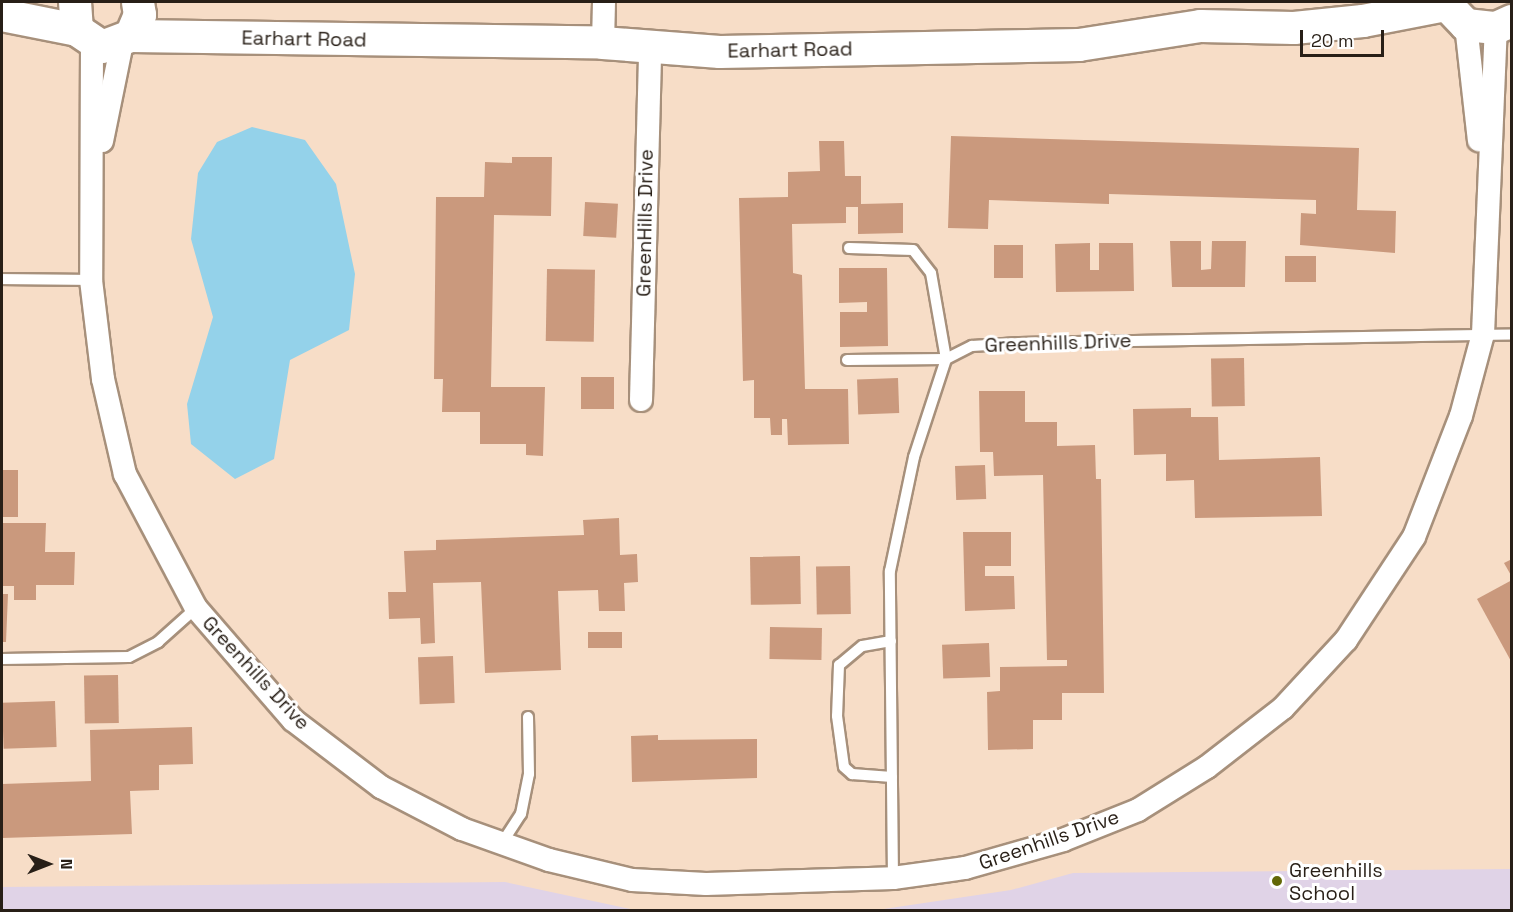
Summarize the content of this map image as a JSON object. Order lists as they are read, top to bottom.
{
  "streets": {
    "street": ["Earhart Road", "GreenHills Drive", "Greenhills Drive"]
  },
  "crossings": [
    ["Earhart Road", "GreenHills Drive"],
    ["Earhart Road", "Greenhills Drive"]
  ],
  "places": ["Greenhills School"],
  "scale_bar": "20 m",
  "north": "right"
}
